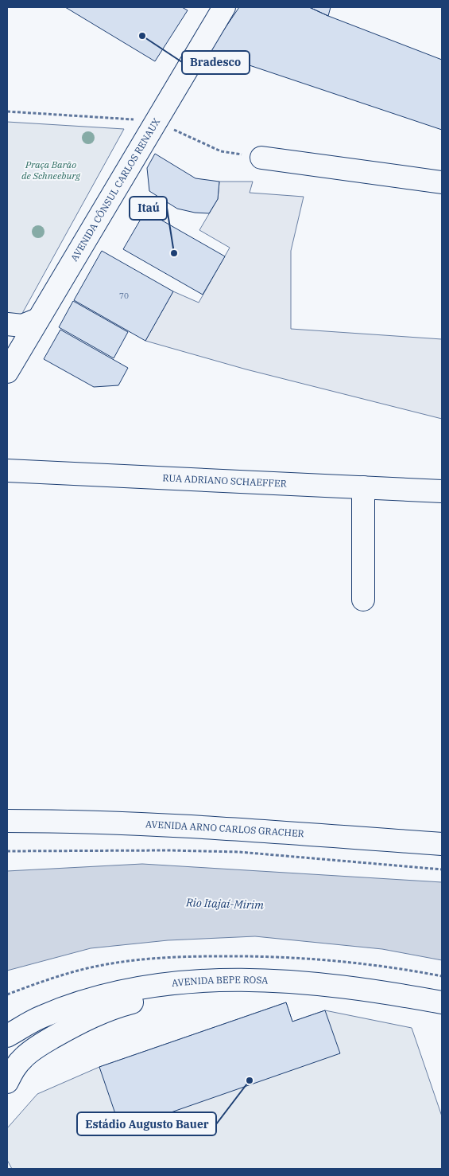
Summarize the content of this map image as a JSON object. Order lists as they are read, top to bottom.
{
  "streets": {
    "main road": [
      "AVENIDA CÔNSUL CARLOS RENAUX",
      "RUA ADRIANO SCHAEFFER",
      "AVENIDA ARNO CARLOS GRACHER",
      "AVENIDA BEPE ROSA"
    ]
  },
  "water": ["Rio Itajaí-Mirim"],
  "parks": ["Praça Barão de Schneeburg"],
  "places": ["Bradesco", "Itaú", "Estádio Augusto Bauer"],
  "house_numbers": ["70"]
}
